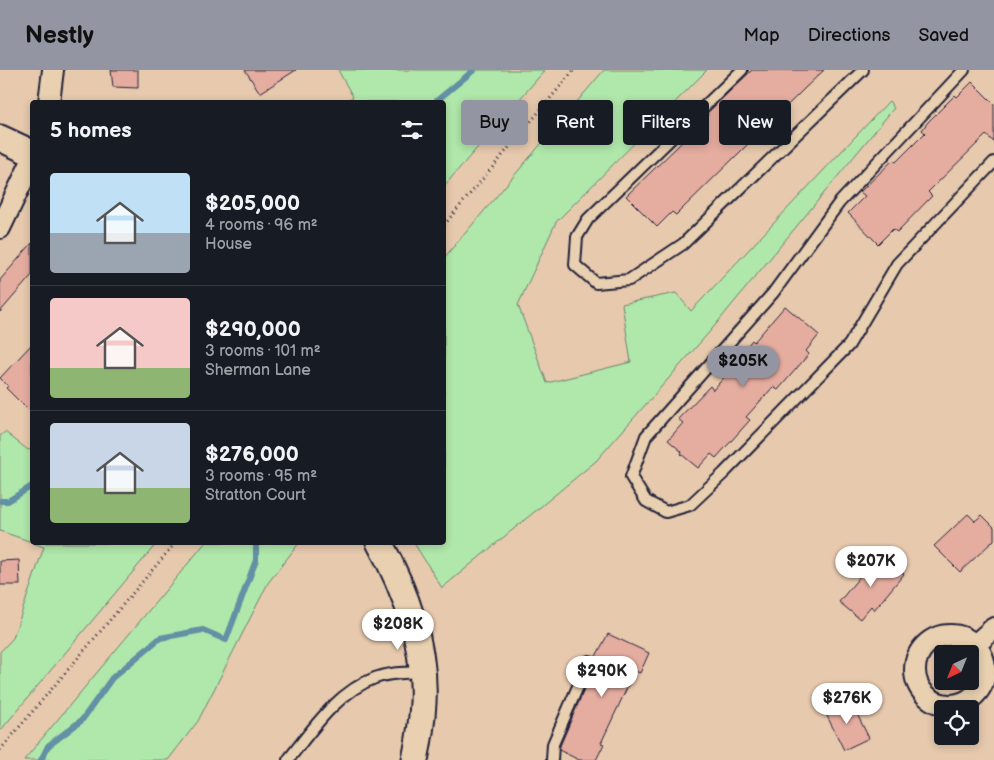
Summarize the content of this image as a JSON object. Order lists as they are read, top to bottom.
{
  "north": "bottom left",
  "page": {
    "header": "Nestly",
    "nav": ["Map", "Directions", "Saved"],
    "chip": [
      "Buy",
      "Rent",
      "Filters",
      "New"
    ],
    "heading": "5 homes",
    "list": [
      {
        "name": "$205,000",
        "note": "4 rooms · 96 m² · House"
      },
      {
        "name": "$290,000",
        "note": "3 rooms · 101 m² · Sherman Lane"
      },
      {
        "name": "$276,000",
        "note": "3 rooms · 95 m² · Stratton Court"
      }
    ],
    "price": [
      "$205K",
      "$207K",
      "$208K",
      "$290K",
      "$276K"
    ]
  }
}
